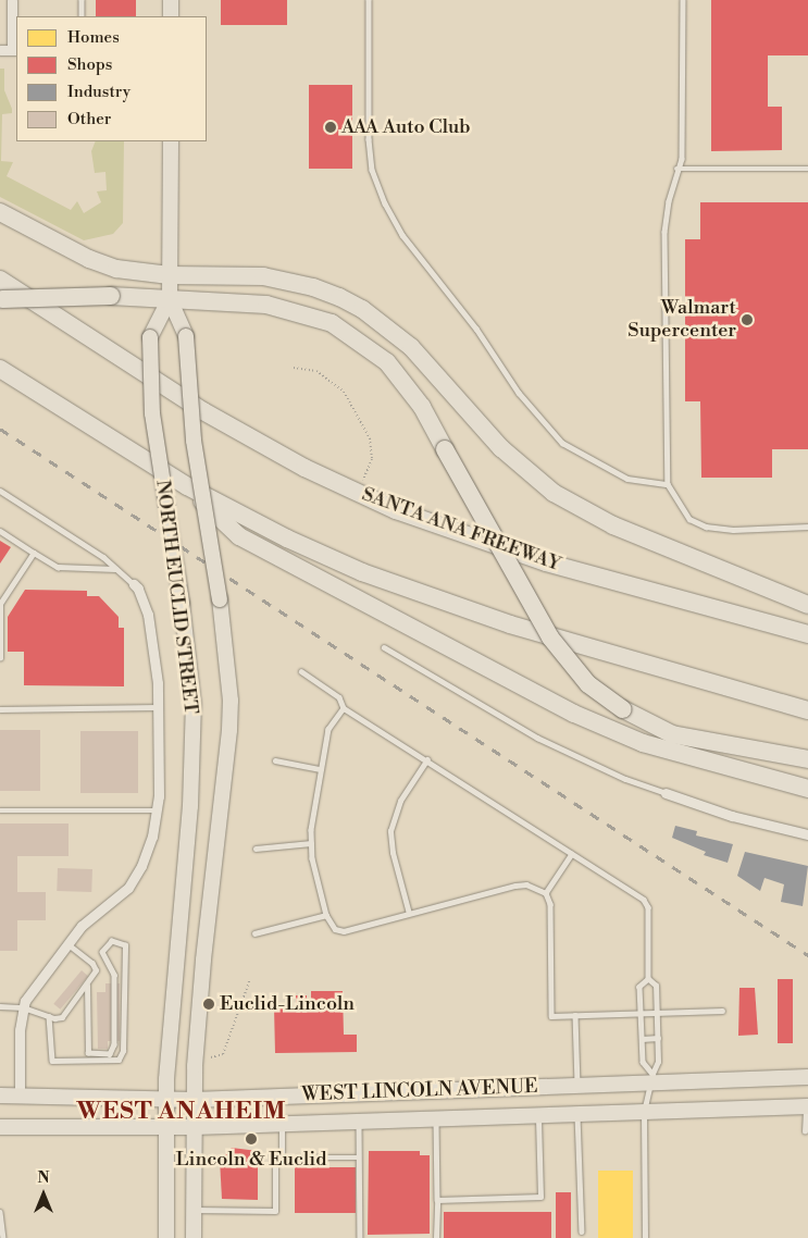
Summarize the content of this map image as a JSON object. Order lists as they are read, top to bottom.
{
  "streets": {
    "highway": ["SANTA ANA FREEWAY"],
    "main road": ["NORTH EUCLID STREET", "WEST LINCOLN AVENUE"]
  },
  "crossings": [
    ["NORTH EUCLID STREET", "WEST LINCOLN AVENUE"]
  ],
  "districts": ["WEST ANAHEIM"],
  "places": [
    "AAA Auto Club",
    "Walmart Supercenter",
    "Euclid-Lincoln",
    "Lincoln & Euclid"
  ],
  "legend": [
    "Homes",
    "Shops",
    "Industry",
    "Other"
  ],
  "north": "top"
}
